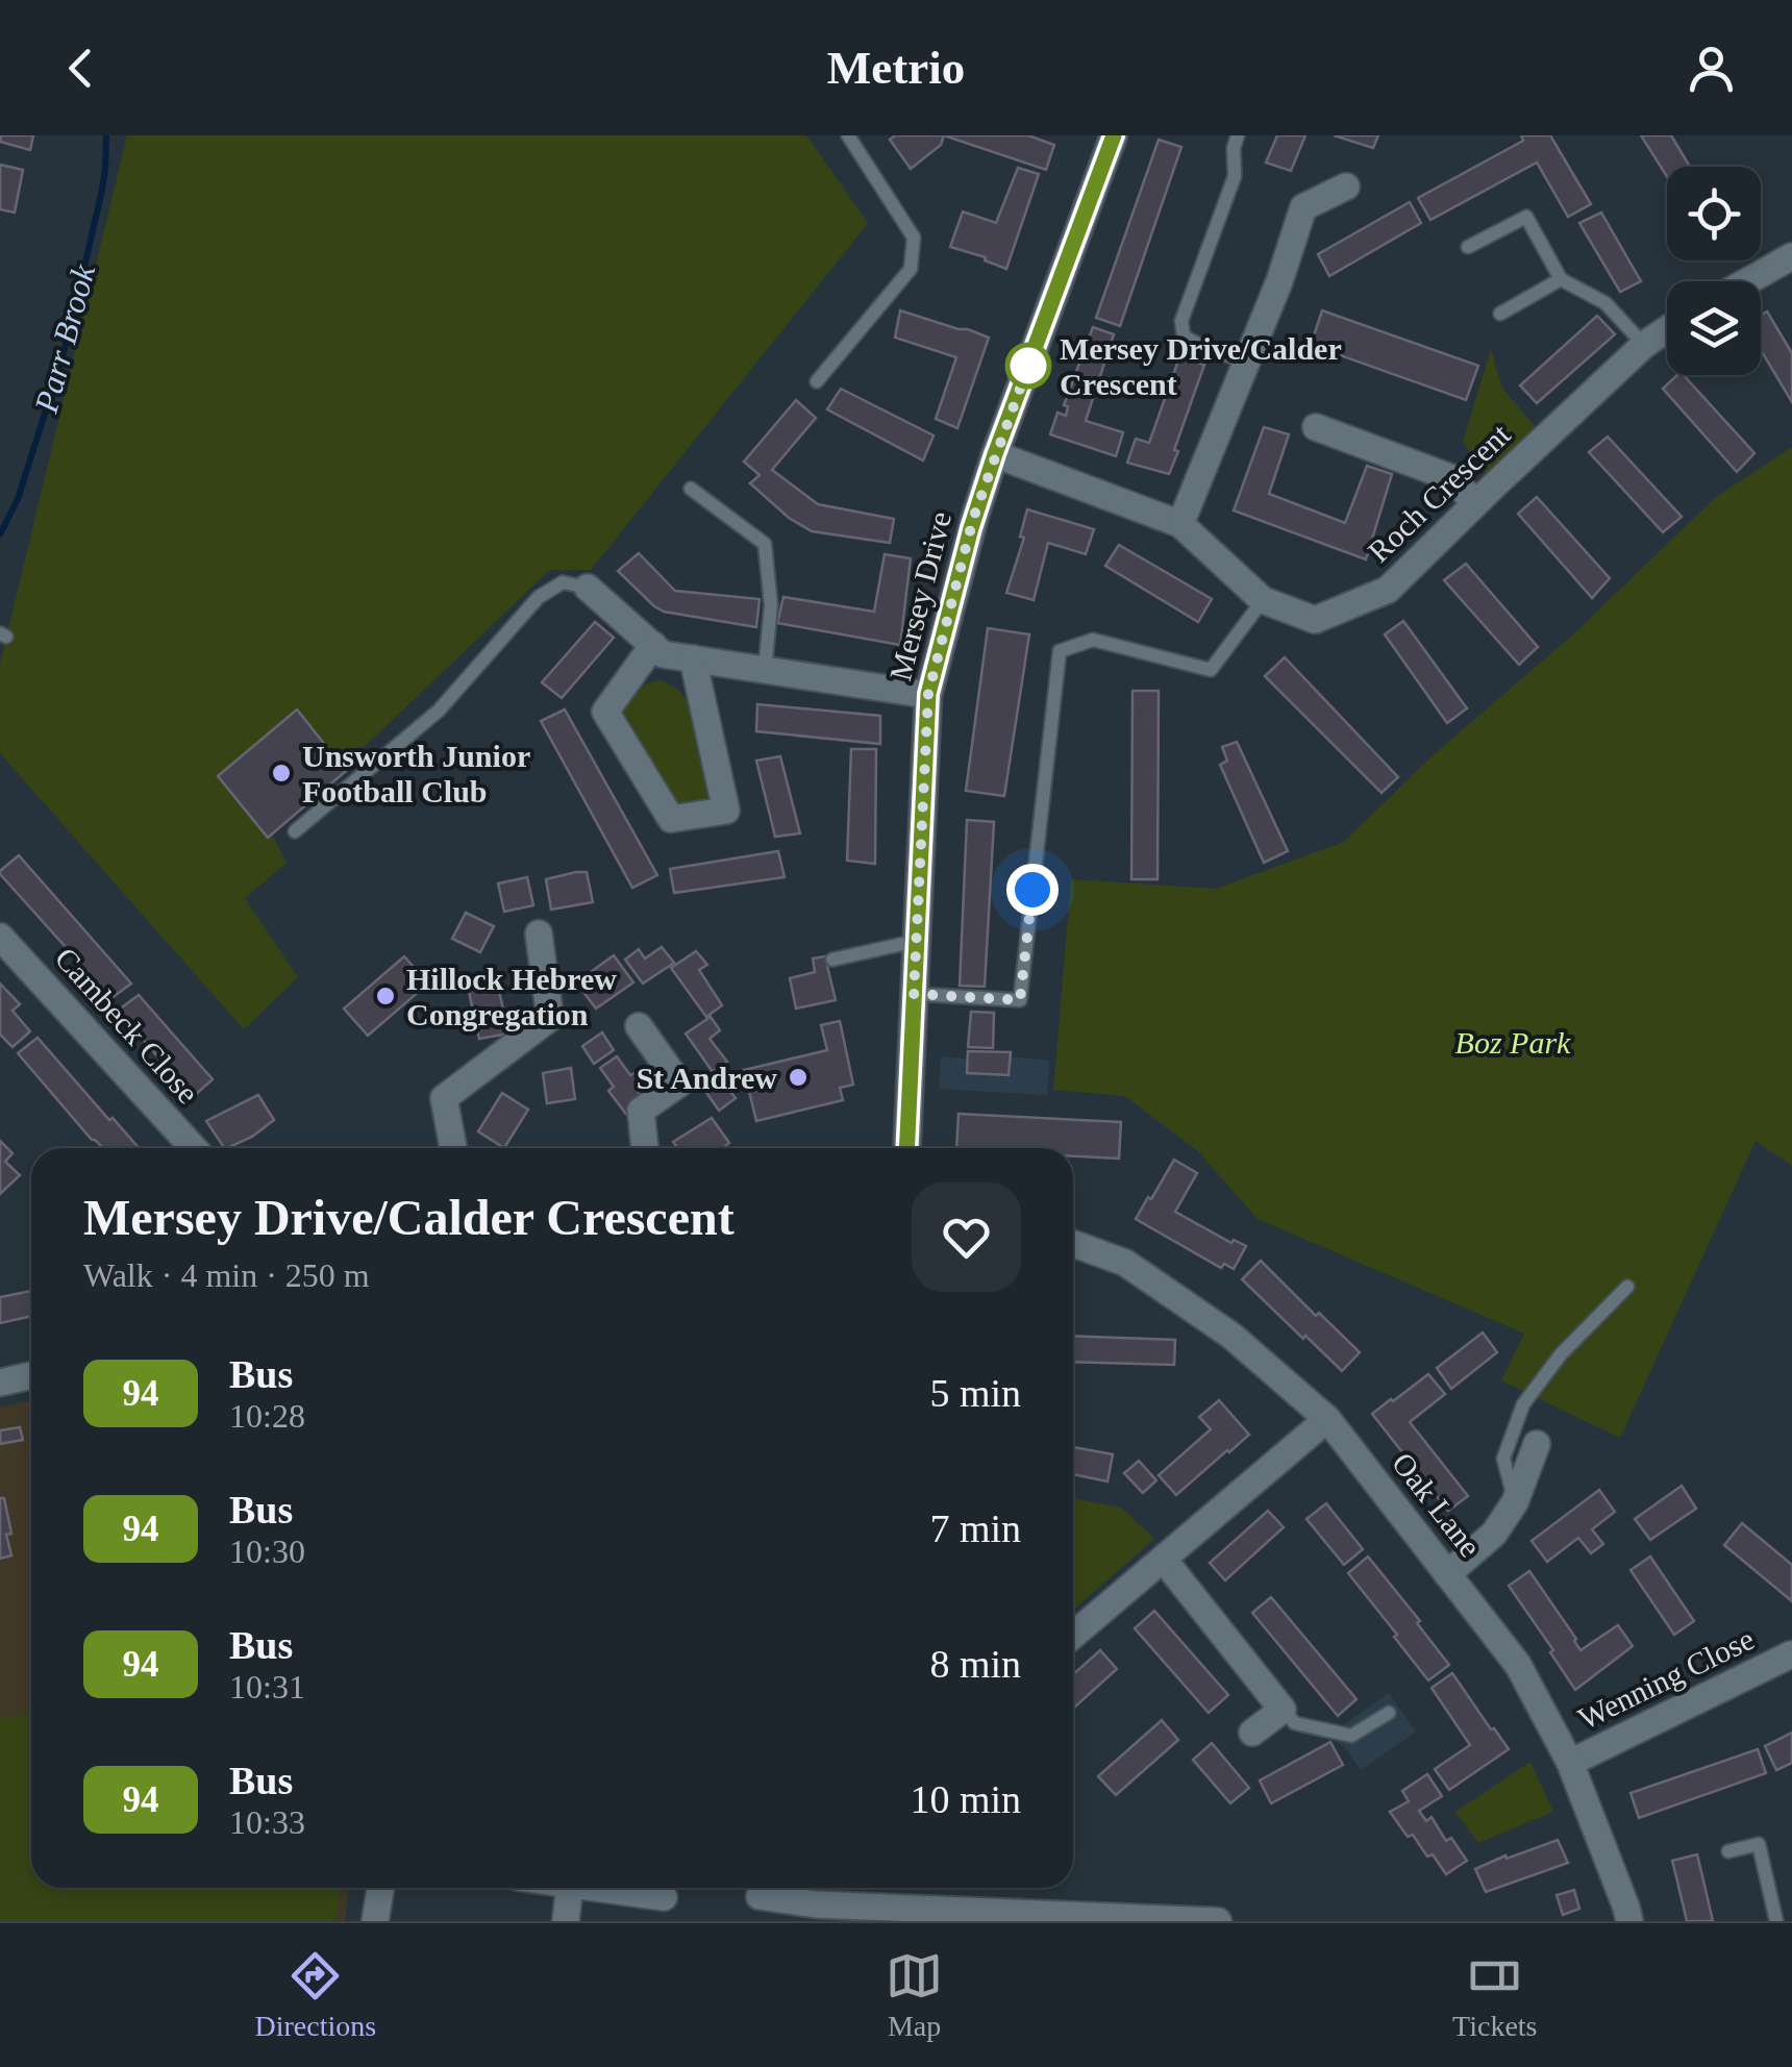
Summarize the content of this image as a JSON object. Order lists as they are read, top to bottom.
{
  "streets": {
    "street": [
      "Roch Crescent",
      "Mersey Drive",
      "Cambeck Close",
      "Oak Lane",
      "Wenning Close"
    ]
  },
  "crossings": [
    ["Roch Crescent", "Mersey Drive"],
    ["Oak Lane", "Wenning Close"]
  ],
  "water": ["Parr Brook"],
  "parks": ["Boz Park"],
  "places": [
    "Mersey Drive/Calder Crescent",
    "Unsworth Junior Football Club",
    "Hillock Hebrew Congregation",
    "St Andrew"
  ],
  "lines": ["bus line 94"],
  "page": {
    "header": "Metrio",
    "heading": ["Mersey Drive/Calder Crescent", "Walk · 4 min · 250 m"],
    "list": [
      {
        "mark": "94",
        "name": "Bus",
        "note": "10:28",
        "value": "5 min"
      },
      {
        "mark": "94",
        "name": "Bus",
        "note": "10:30",
        "value": "7 min"
      },
      {
        "mark": "94",
        "name": "Bus",
        "note": "10:31",
        "value": "8 min"
      },
      {
        "mark": "94",
        "name": "Bus",
        "note": "10:33",
        "value": "10 min"
      }
    ],
    "tabs": ["Directions", "Map", "Tickets"]
  }
}
